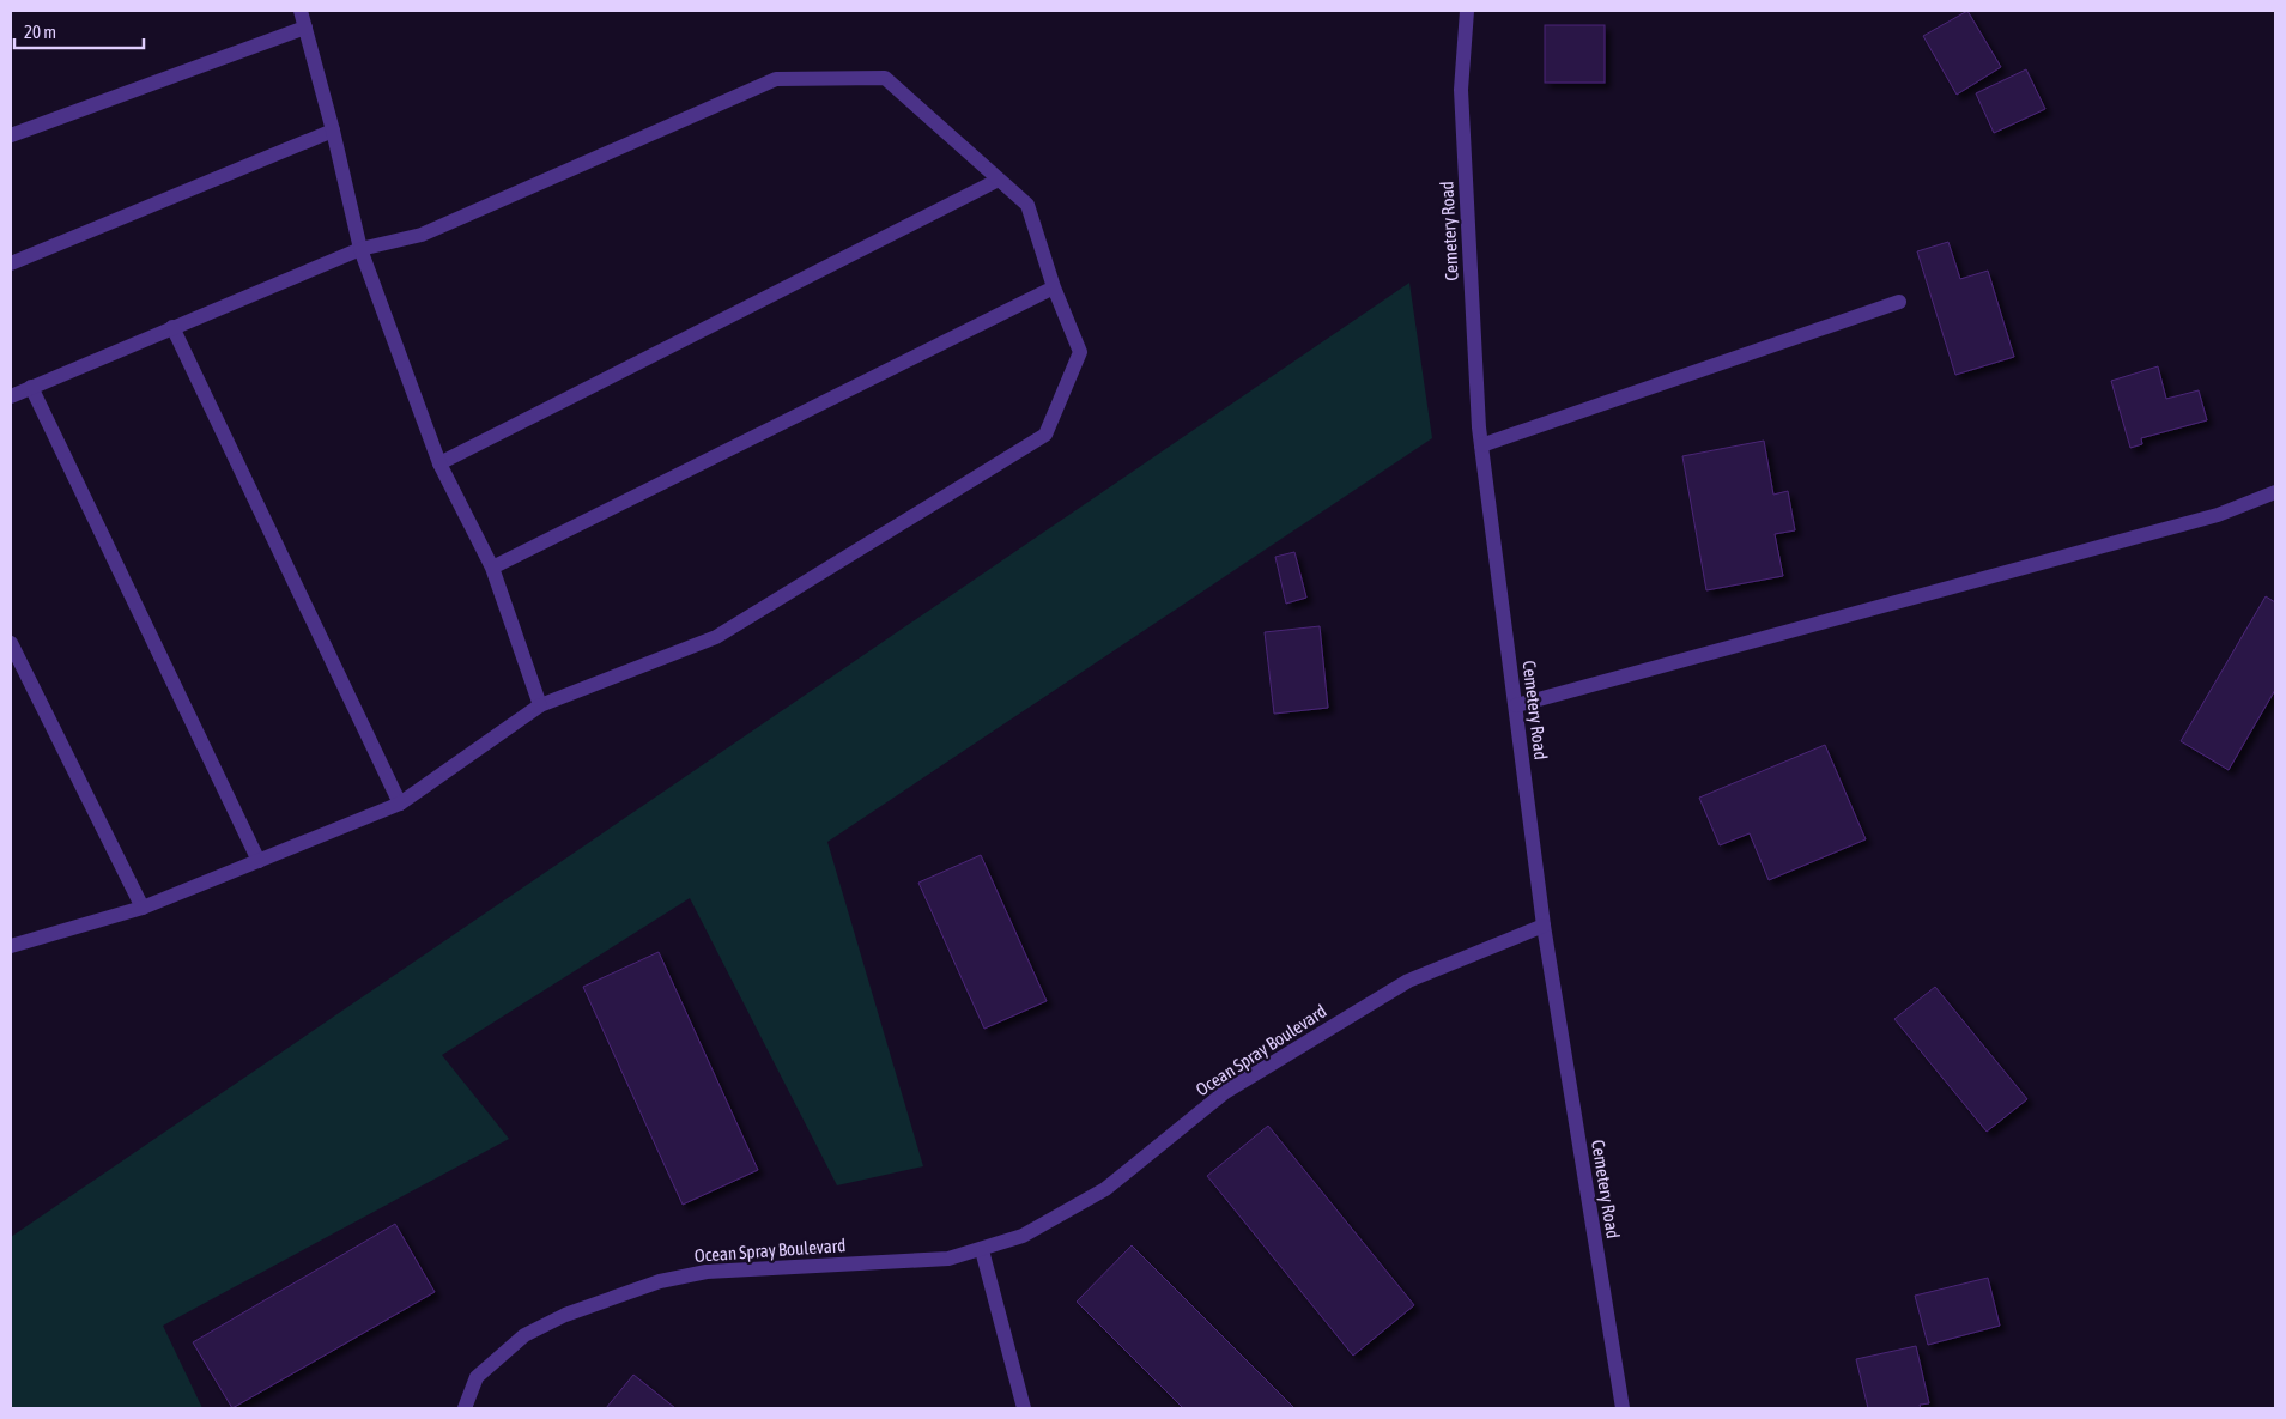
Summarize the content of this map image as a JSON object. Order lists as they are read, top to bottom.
{
  "streets": {
    "street": ["Cemetery Road", "Ocean Spray Boulevard"]
  },
  "crossings": [
    ["Cemetery Road", "Ocean Spray Boulevard"]
  ],
  "scale_bar": "20 m"
}
